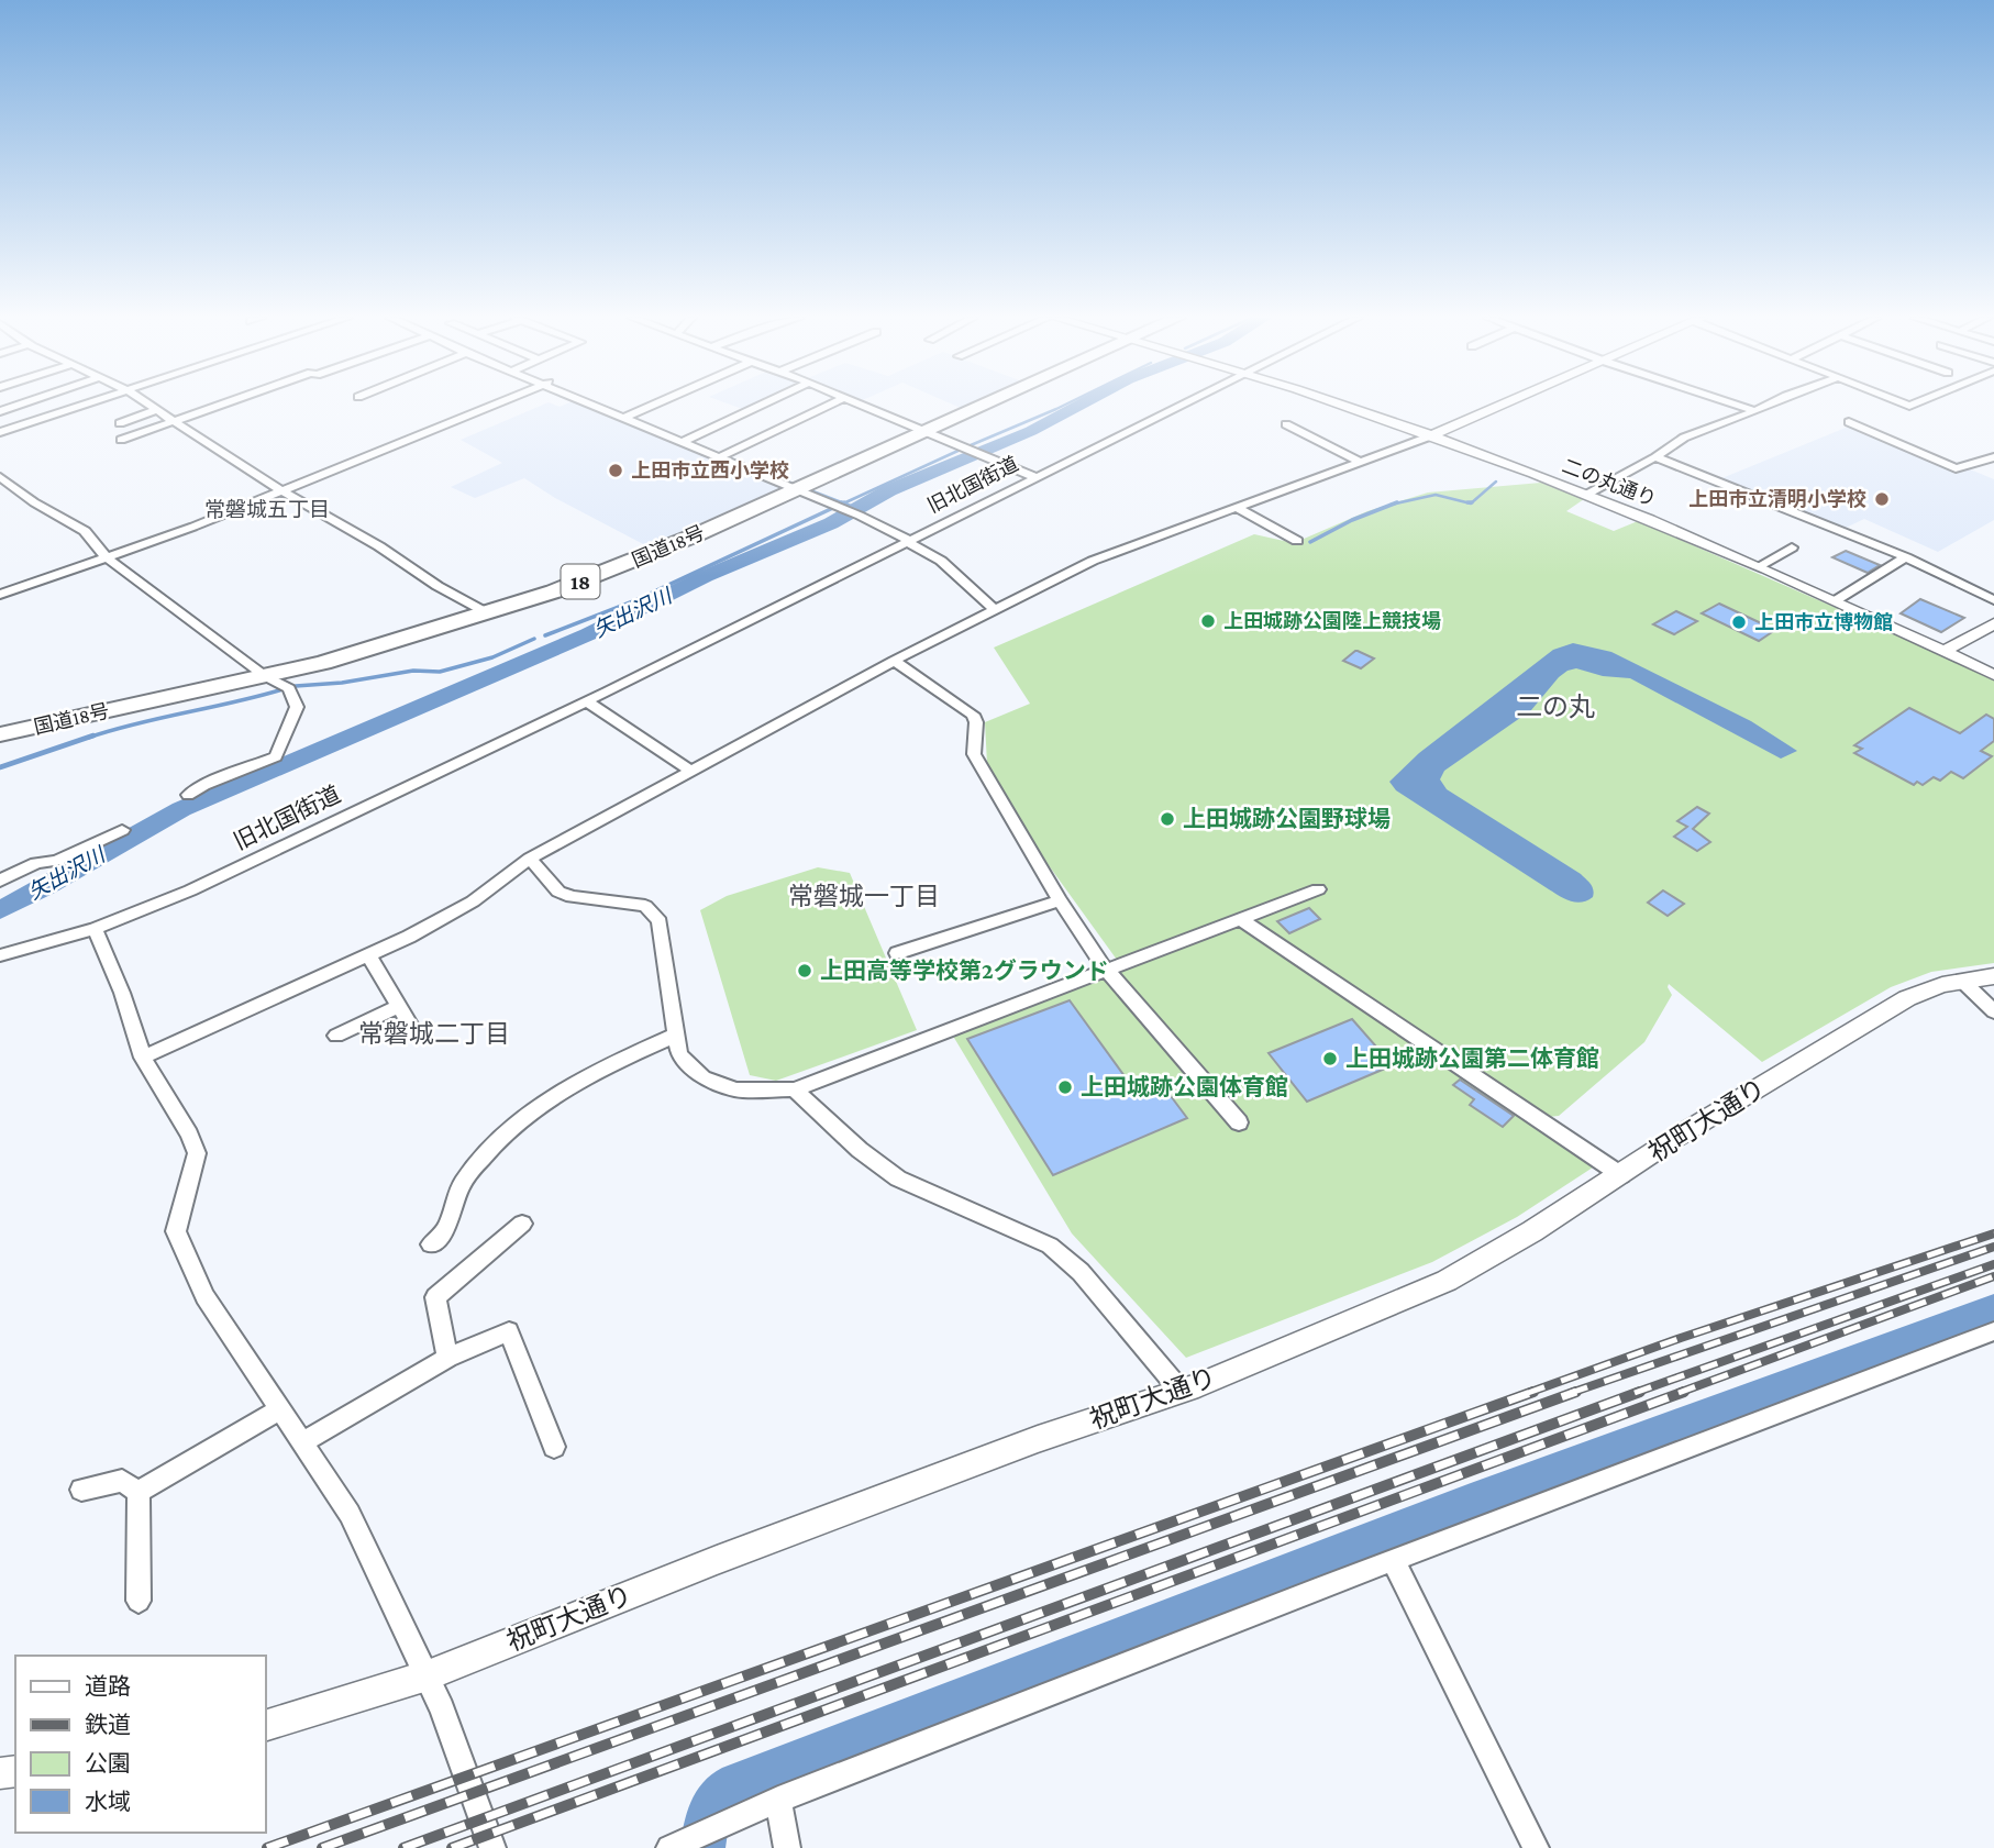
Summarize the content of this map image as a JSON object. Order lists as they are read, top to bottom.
{
  "streets": {
    "highway": ["国道18号", "18"],
    "street": ["二の丸通り", "旧北国街道", "祝町大通り"]
  },
  "districts": [
    "常磐城五丁目",
    "二の丸",
    "常磐城一丁目",
    "常磐城二丁目"
  ],
  "water": ["矢出沢川"],
  "places": [
    "上田市立西小学校",
    "上田市立清明小学校",
    "上田城跡公園陸上競技場",
    "上田市立博物館",
    "上田城跡公園野球場",
    "上田高等学校第2グラウンド",
    "上田城跡公園第二体育館",
    "上田城跡公園体育館"
  ],
  "legend": [
    "道路",
    "鉄道",
    "公園",
    "水域"
  ]
}
